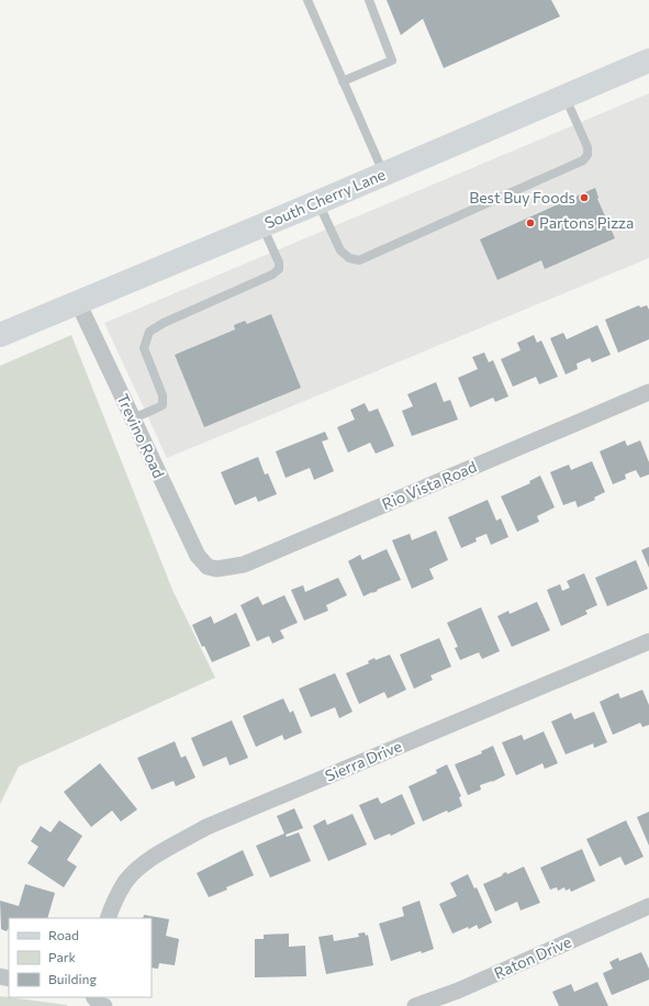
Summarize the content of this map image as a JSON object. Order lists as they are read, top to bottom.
{
  "streets": {
    "street": [
      "South Cherry Lane",
      "Trevino Road",
      "Rio Vista Road",
      "Sierra Drive",
      "Raton Drive"
    ]
  },
  "crossings": [
    ["South Cherry Lane", "Trevino Road"],
    ["Trevino Road", "Rio Vista Road"]
  ],
  "places": ["Best Buy Foods", "Partons Pizza"],
  "legend": ["Road", "Park", "Building"]
}
